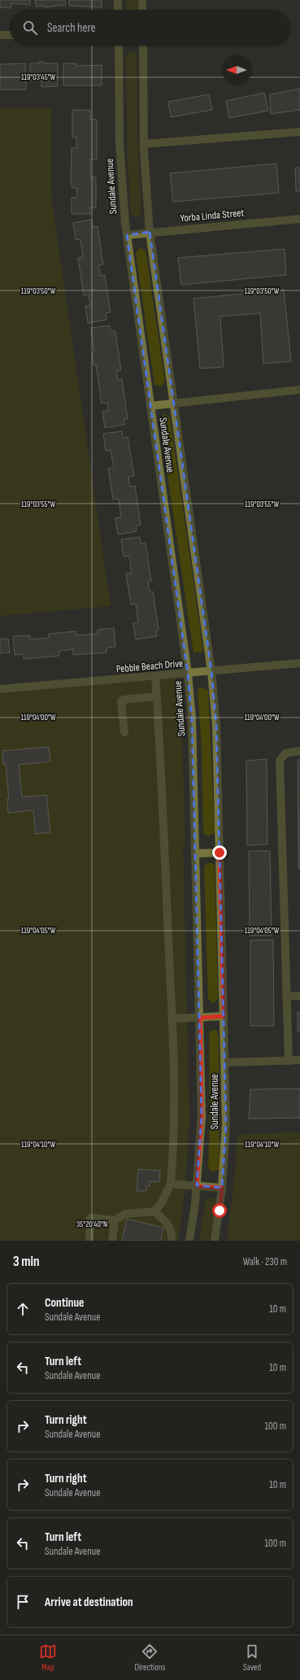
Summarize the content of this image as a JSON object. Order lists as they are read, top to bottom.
{
  "streets": {
    "street": ["Sundale Avenue", "Yorba Linda Street", "Pebble Beach Drive"]
  },
  "crossings": [
    ["Sundale Avenue", "Yorba Linda Street"],
    ["Sundale Avenue", "Pebble Beach Drive"]
  ],
  "north": "left",
  "page": {
    "search": "Search here",
    "heading": ["3 min", "Walk · 230 m"],
    "list": [
      ["Continue", "Sundale Avenue", "10 m"],
      ["Turn left", "Sundale Avenue", "10 m"],
      ["Turn right", "Sundale Avenue", "100 m"],
      ["Turn right", "Sundale Avenue", "10 m"],
      ["Turn left", "Sundale Avenue", "100 m"],
      "Arrive at destination"
    ],
    "nav": ["Map", "Directions", "Saved"]
  },
  "coordinates": [
    "119°03'45\"W",
    "119°03'50\"W",
    "119°03'55\"W",
    "119°04'00\"W",
    "119°04'05\"W",
    "119°04'10\"W",
    "35°20'40\"N"
  ]
}
